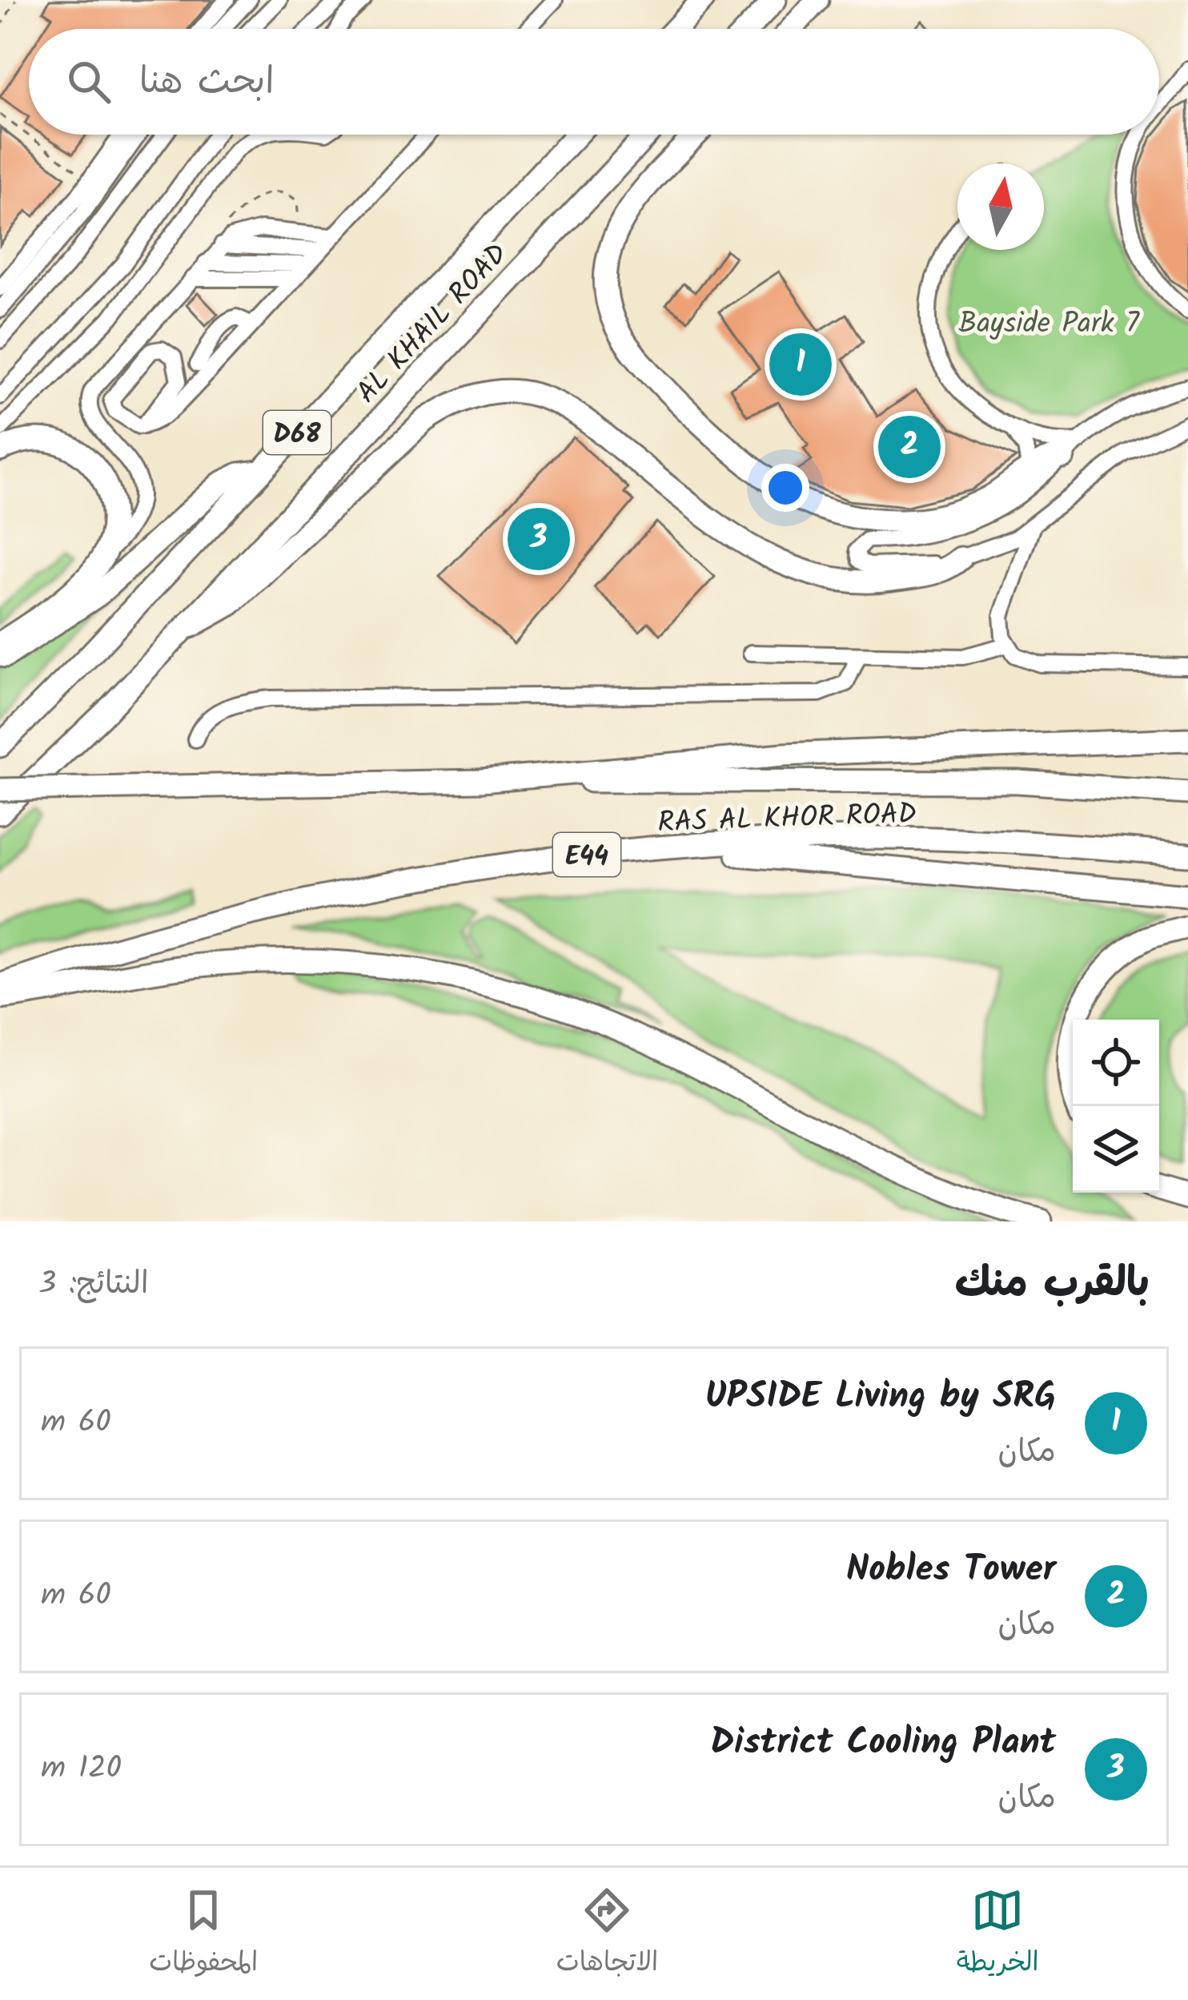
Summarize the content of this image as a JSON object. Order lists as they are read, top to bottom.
{
  "streets": {
    "highway": [
      "AL KHAIL ROAD",
      "D68",
      "RAS AL KHOR ROAD",
      "E44"
    ]
  },
  "parks": ["Bayside Park 7"],
  "north": "top",
  "page": {
    "search": "ابحث هنا",
    "pins": ["1", "2", "3"],
    "heading": ["بالقرب منك", "النتائج: 3"],
    "list": [
      {
        "mark": "1",
        "name": "UPSIDE Living by SRG",
        "note": "مكان",
        "value": "60 m"
      },
      {
        "mark": "2",
        "name": "Nobles Tower",
        "note": "مكان",
        "value": "60 m"
      },
      {
        "mark": "3",
        "name": "District Cooling Plant",
        "note": "مكان",
        "value": "120 m"
      }
    ],
    "nav": ["الخريطة", "الاتجاهات", "المحفوظات"]
  }
}
